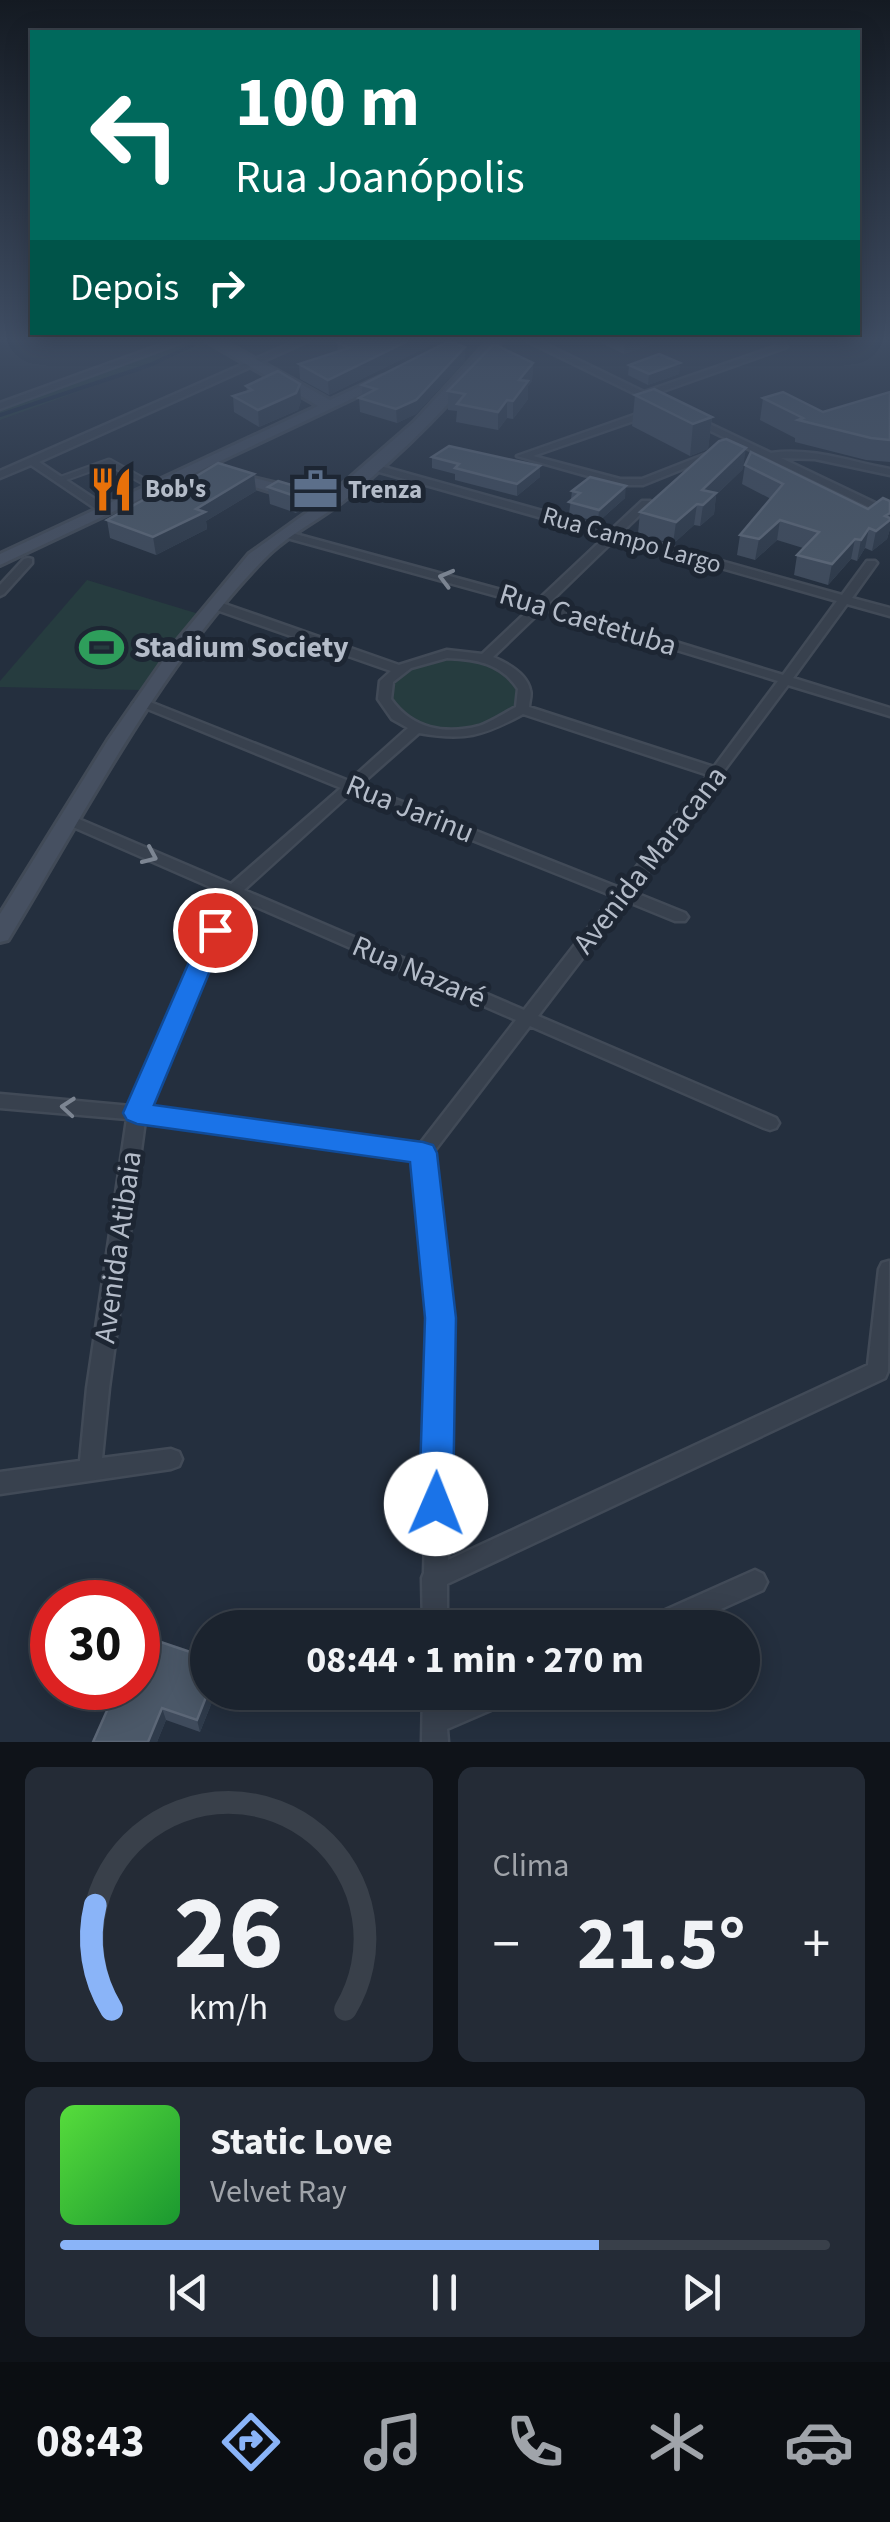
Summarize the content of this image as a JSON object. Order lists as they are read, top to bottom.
{
  "streets": {
    "street": [
      "Rua Campo Largo",
      "Rua Caetetuba",
      "Rua Jarinu",
      "Avenida Maracana",
      "Rua Nazaré",
      "Avenida Atibaia"
    ]
  },
  "crossings": [
    ["Rua Campo Largo", "Avenida Maracana"],
    ["Rua Caetetuba", "Avenida Maracana"],
    ["Rua Jarinu", "Avenida Maracana"],
    ["Rua Jarinu", "Avenida Atibaia"],
    ["Avenida Maracana", "Rua Nazaré"],
    ["Rua Nazaré", "Avenida Atibaia"]
  ],
  "places": {
    "restaurant": ["Bob's"],
    "office": ["Trenza"],
    "sports": ["Stadium Society"]
  },
  "page": {
    "turn": ["100 m", "Rua Joanópolis"],
    "then": "Depois",
    "limit": "30",
    "trip": "08:44 · 1 min · 270 m",
    "tile": "Clima",
    "heat": ["−", "21.5°", "+"],
    "song": ["Static Love", "Velvet Ray"],
    "tabs": "08:43",
    "gauge": ["26", "km/h"]
  }
}
